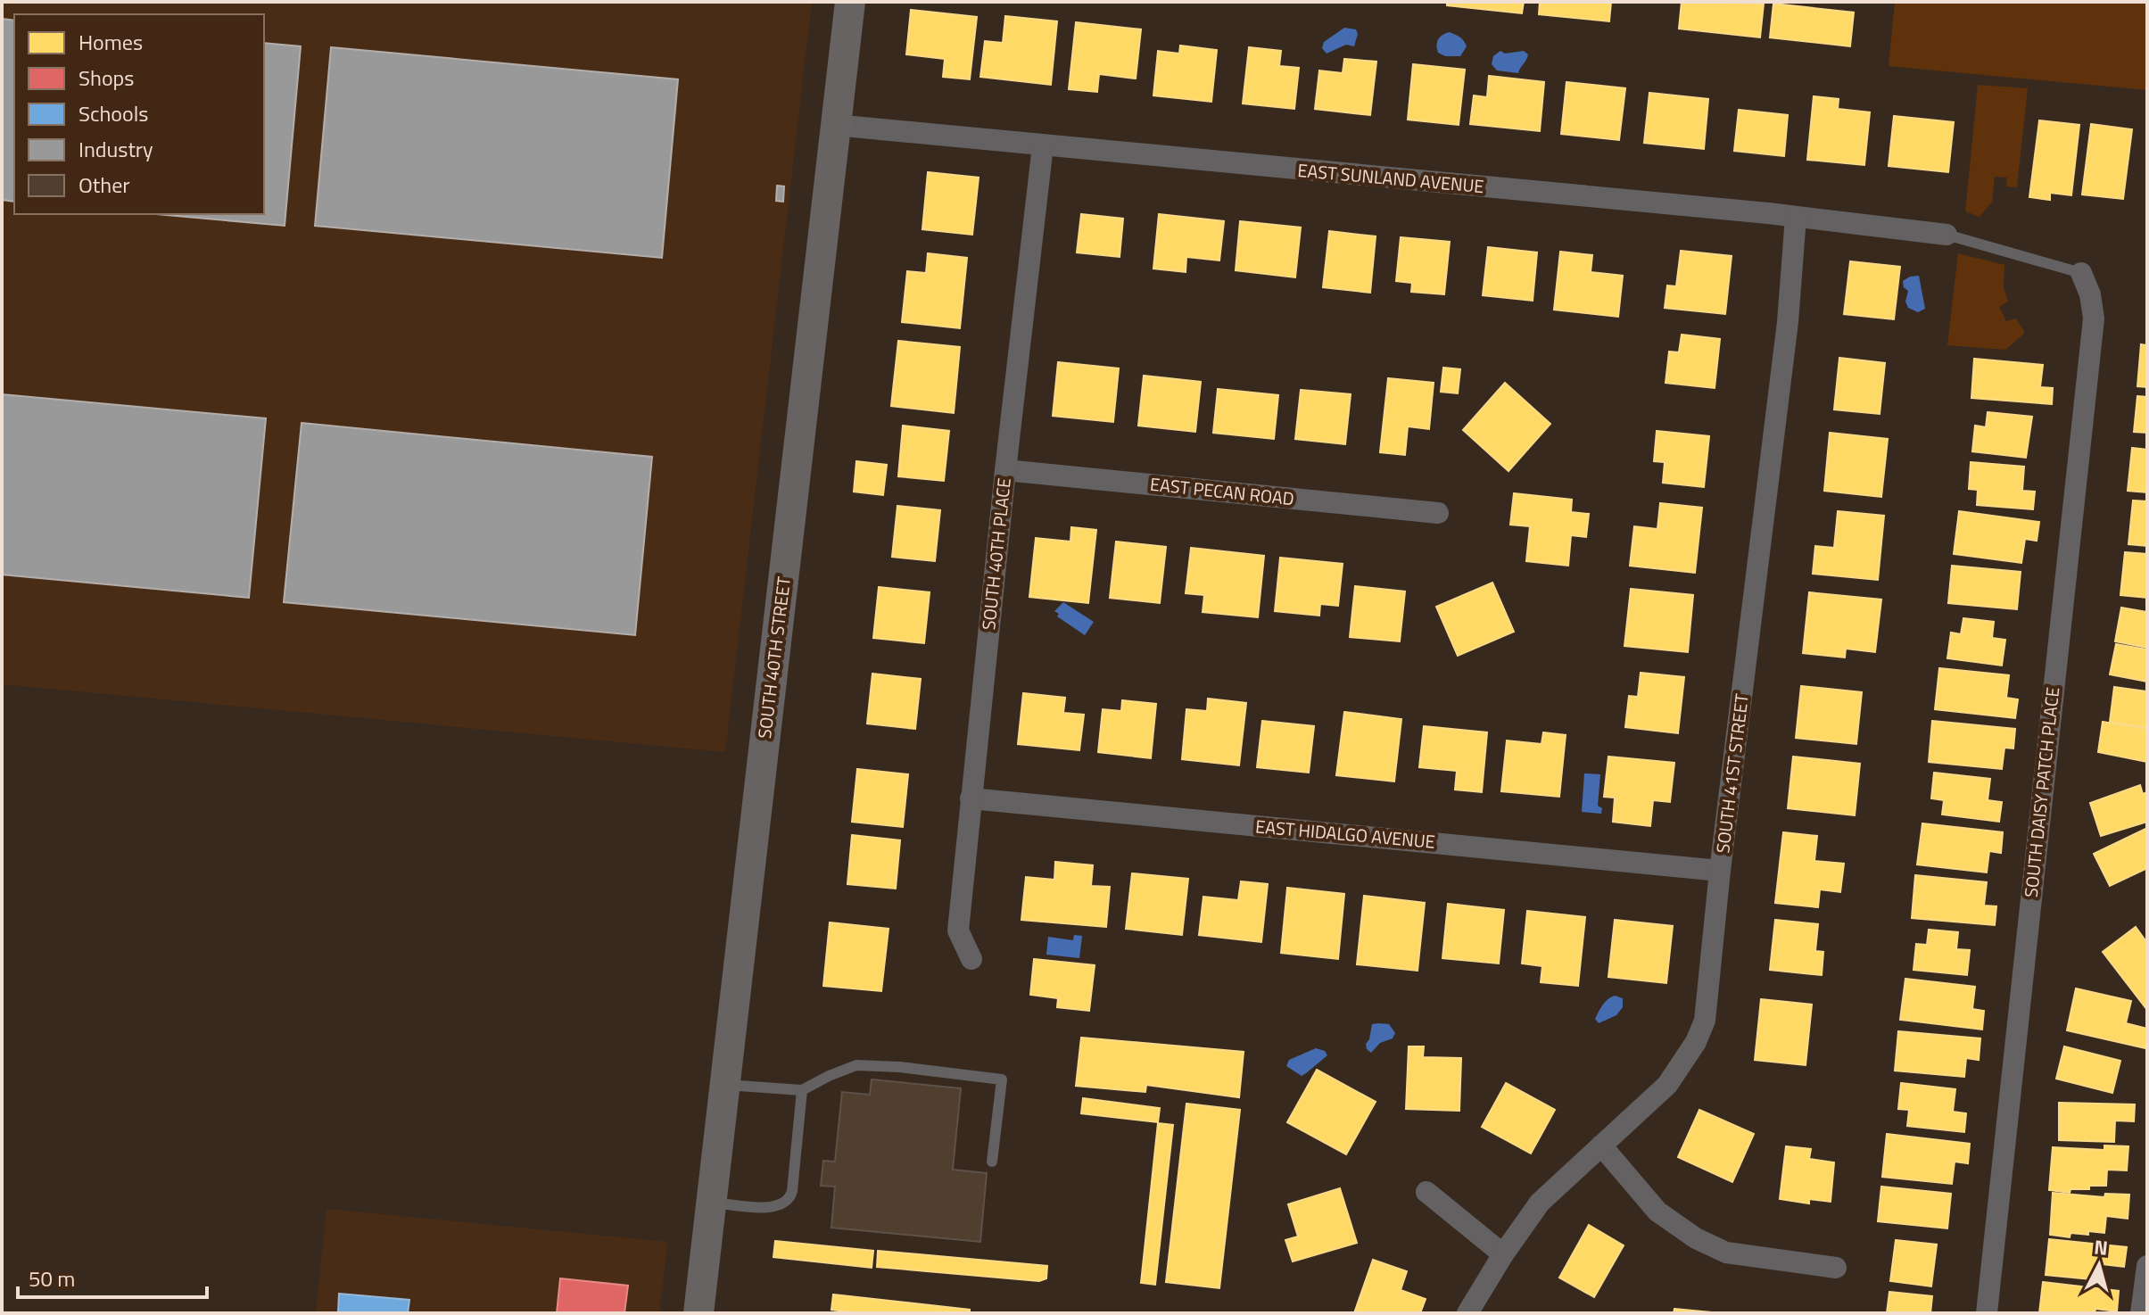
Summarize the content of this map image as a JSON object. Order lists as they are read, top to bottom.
{
  "streets": {
    "main road": ["SOUTH 40TH STREET"],
    "street": [
      "EAST SUNLAND AVENUE",
      "EAST PECAN ROAD",
      "SOUTH 40TH PLACE",
      "SOUTH 41ST STREET",
      "SOUTH DAISY PATCH PLACE",
      "EAST HIDALGO AVENUE"
    ]
  },
  "crossings": [
    ["EAST SUNLAND AVENUE", "SOUTH 40TH PLACE"],
    ["EAST SUNLAND AVENUE", "SOUTH 40TH STREET"],
    ["EAST SUNLAND AVENUE", "SOUTH 41ST STREET"],
    ["EAST PECAN ROAD", "SOUTH 40TH PLACE"],
    ["SOUTH 40TH PLACE", "EAST HIDALGO AVENUE"],
    ["SOUTH 41ST STREET", "EAST HIDALGO AVENUE"]
  ],
  "legend": [
    "Homes",
    "Shops",
    "Schools",
    "Industry",
    "Other"
  ],
  "scale_bar": "50 m",
  "north": "top"
}
